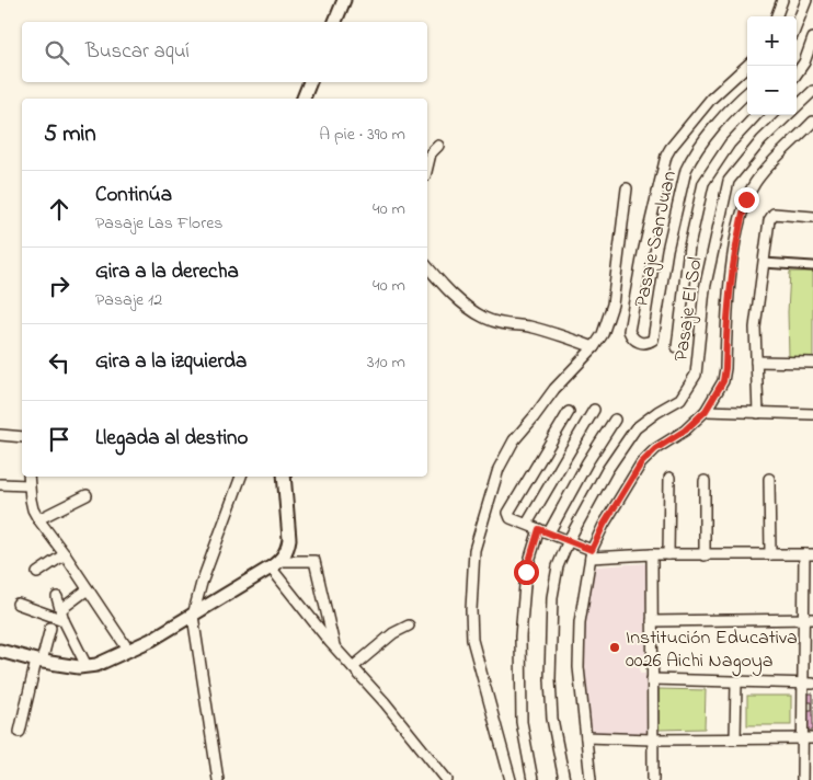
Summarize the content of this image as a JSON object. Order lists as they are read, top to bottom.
{
  "streets": {
    "street": ["Pasaje San Juan", "Pasaje El Sol"]
  },
  "places": ["Institución Educativa 0026 Aichi Nagoya"],
  "page": {
    "map_buttons": ["+", "−"],
    "search": "Buscar aquí",
    "heading": ["5 min", "A pie · 390 m"],
    "list": [
      ["Continúa", "Pasaje Las Flores", "40 m"],
      ["Gira a la derecha", "Pasaje 12", "40 m"],
      ["Gira a la izquierda", "310 m"],
      "Llegada al destino"
    ]
  }
}
